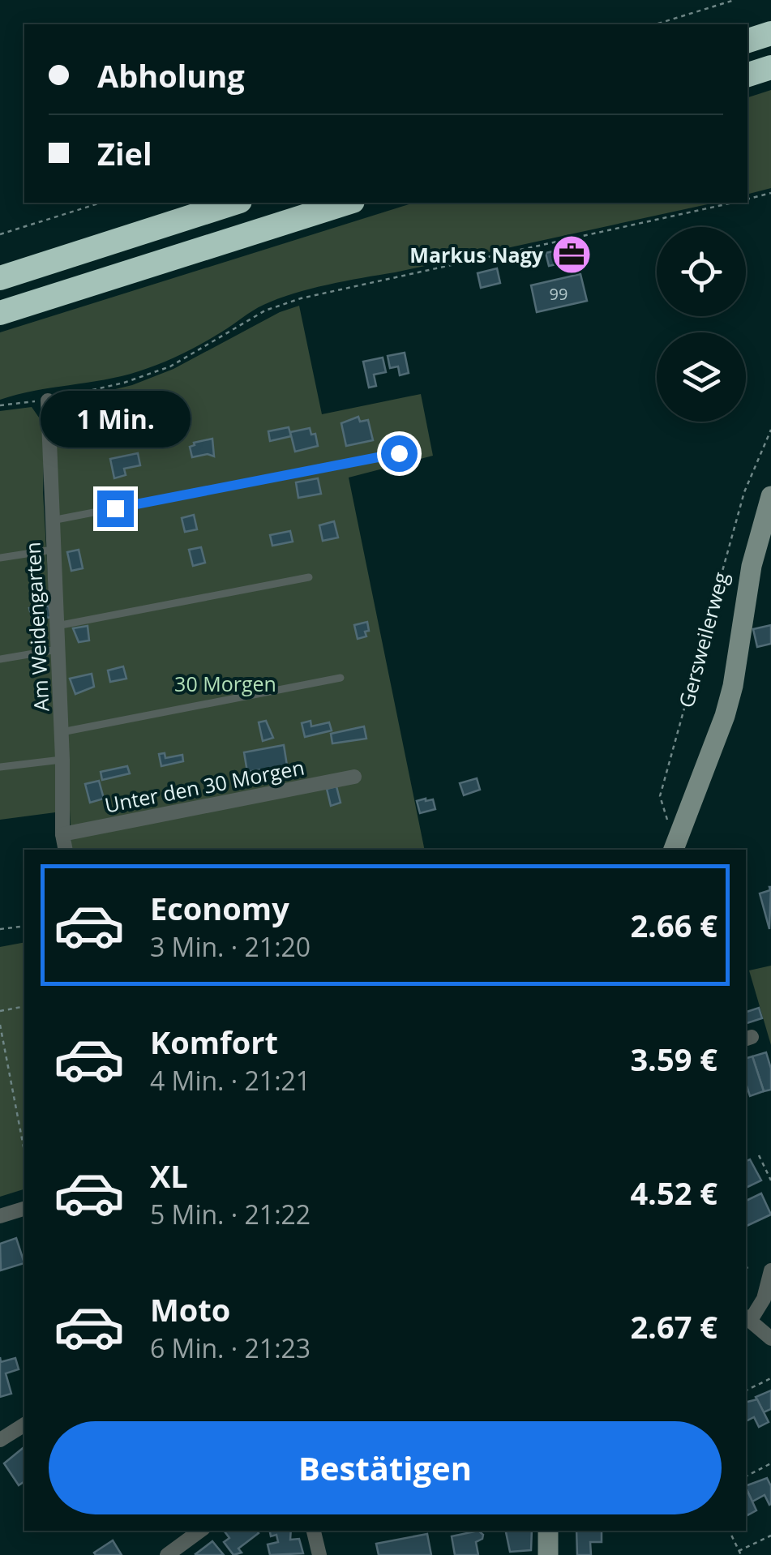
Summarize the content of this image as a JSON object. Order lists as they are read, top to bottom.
{
  "streets": {
    "street": ["Am Weidengarten", "Unter den 30 Morgen"],
    "path": ["Gersweilerweg"]
  },
  "crossings": [
    ["Am Weidengarten", "Unter den 30 Morgen"]
  ],
  "parks": ["30 Morgen"],
  "places": {
    "office": ["Markus Nagy"]
  },
  "house_numbers": ["99"],
  "page": {
    "banner": ["Abholung", "Ziel"],
    "bubble": "1 Min.",
    "list": [
      {
        "name": "Economy",
        "note": "3 Min. · 21:20",
        "value": "2.66 €"
      },
      {
        "name": "Komfort",
        "note": "4 Min. · 21:21",
        "value": "3.59 €"
      },
      {
        "name": "XL",
        "note": "5 Min. · 21:22",
        "value": "4.52 €"
      },
      {
        "name": "Moto",
        "note": "6 Min. · 21:23",
        "value": "2.67 €"
      }
    ],
    "buttons": "Bestätigen"
  }
}
